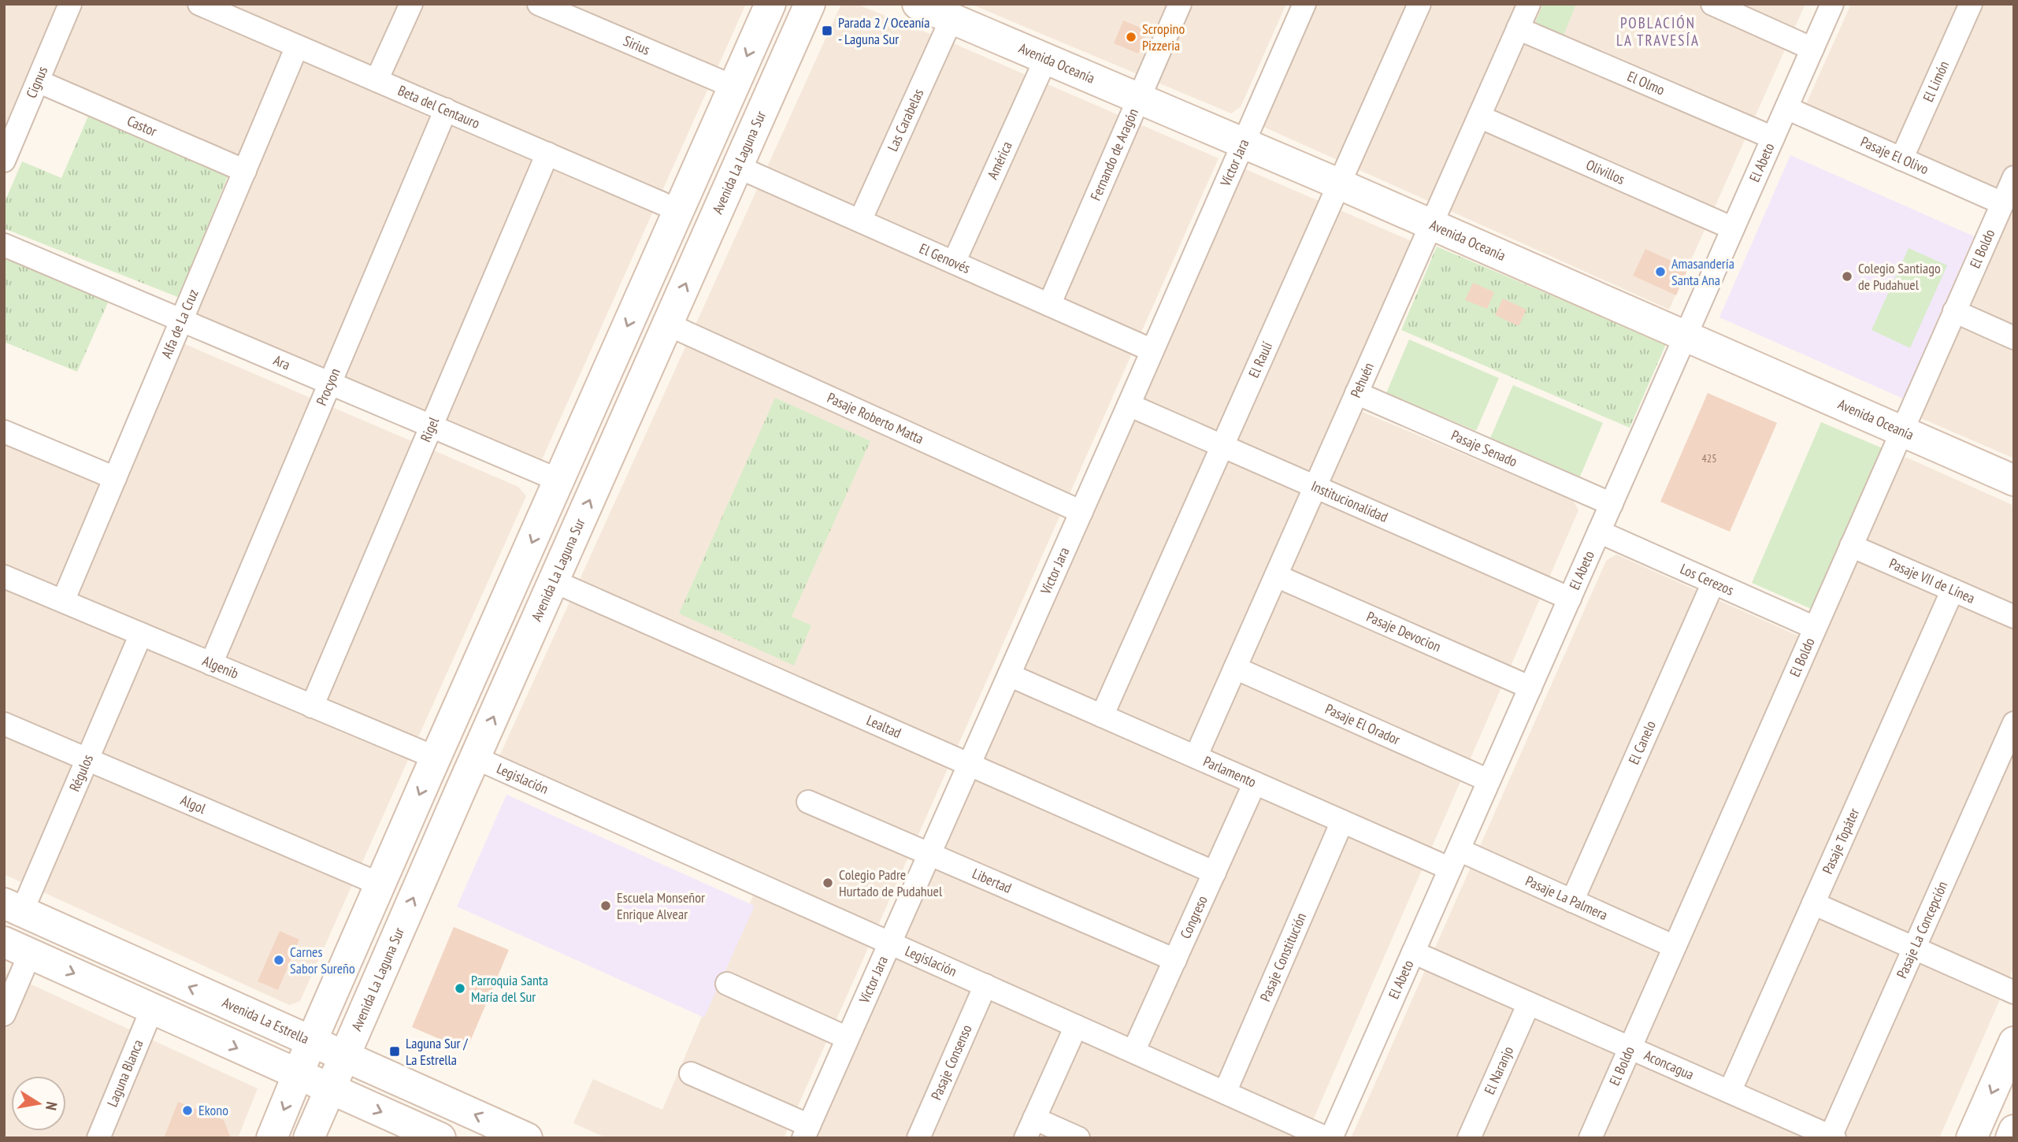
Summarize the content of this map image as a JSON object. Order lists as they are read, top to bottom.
{
  "streets": {
    "street": [
      "Sirius",
      "Avenida Oceanía",
      "El Limón",
      "Cignus",
      "El Olmo",
      "Beta del Centauro",
      "Las Carabelas",
      "Castor",
      "Fernando de Aragón",
      "Pasaje El Olivo",
      "América",
      "Avenida La Laguna Sur",
      "El Abeto",
      "Víctor Jara",
      "Olivillos",
      "El Boldo",
      "El Genovés",
      "Alfa de La Cruz",
      "El Raulí",
      "Ara",
      "Pehuén",
      "Procyon",
      "Pasaje Roberto Matta",
      "Rigel",
      "Pasaje Senado",
      "Institucionalidad",
      "Los Cerezos",
      "Pasaje VII de Línea",
      "Pasaje Devocion",
      "Algenib",
      "Pasaje El Orador",
      "Lealtad",
      "El Canelo",
      "Parlamento",
      "Régulos",
      "Legislación",
      "Algol",
      "Pasaje Topáter",
      "Libertad",
      "Pasaje La Palmera",
      "Congreso",
      "Pasaje La Concepción",
      "Pasaje Constitución",
      "Avenida La Estrella",
      "Pasaje Consenso",
      "Aconcagua",
      "El Naranjo",
      "Laguna Blanca"
    ]
  },
  "crossings": [
    ["Avenida Oceanía", "Las Carabelas"],
    ["Avenida Oceanía", "Fernando de Aragón"],
    ["Avenida Oceanía", "América"],
    ["Avenida Oceanía", "El Abeto"],
    ["Avenida Oceanía", "Víctor Jara"],
    ["Avenida Oceanía", "El Boldo"],
    ["Avenida Oceanía", "El Raulí"],
    ["Avenida Oceanía", "Pehuén"],
    ["El Limón", "Pasaje El Olivo"],
    ["Cignus", "Castor"],
    ["El Olmo", "El Abeto"],
    ["El Olmo", "Pehuén"],
    ["Beta del Centauro", "Alfa de La Cruz"],
    ["Beta del Centauro", "Procyon"],
    ["Beta del Centauro", "Rigel"],
    ["Las Carabelas", "El Genovés"],
    ["Castor", "Alfa de La Cruz"],
    ["Fernando de Aragón", "El Genovés"],
    ["Pasaje El Olivo", "El Abeto"],
    ["Pasaje El Olivo", "El Boldo"],
    ["América", "El Genovés"],
    ["Avenida La Laguna Sur", "El Genovés"],
    ["Avenida La Laguna Sur", "Pasaje Roberto Matta"],
    ["Avenida La Laguna Sur", "Lealtad"],
    ["Avenida La Laguna Sur", "Legislación"],
    ["Avenida La Laguna Sur", "Avenida La Estrella"],
    ["El Abeto", "Olivillos"],
    ["El Abeto", "Pasaje Senado"],
    ["El Abeto", "Institucionalidad"],
    ["El Abeto", "Los Cerezos"],
    ["El Abeto", "Pasaje Devocion"],
    ["El Abeto", "Pasaje El Orador"],
    ["El Abeto", "Parlamento"],
    ["El Abeto", "Pasaje La Palmera"],
    ["El Abeto", "Aconcagua"],
    ["Víctor Jara", "El Genovés"],
    ["Víctor Jara", "Pasaje Roberto Matta"],
    ["Víctor Jara", "Institucionalidad"],
    ["Víctor Jara", "Lealtad"],
    ["Víctor Jara", "Parlamento"],
    ["Víctor Jara", "Legislación"],
    ["Víctor Jara", "Libertad"],
    ["Olivillos", "Pehuén"],
    ["El Boldo", "Los Cerezos"],
    ["El Boldo", "Pasaje VII de Línea"],
    ["El Boldo", "Pasaje La Palmera"],
    ["El Boldo", "Aconcagua"],
    ["Alfa de La Cruz", "Ara"],
    ["Alfa de La Cruz", "Algenib"],
    ["El Raulí", "Institucionalidad"],
    ["El Raulí", "Parlamento"],
    ["Ara", "Procyon"],
    ["Ara", "Rigel"],
    ["Pehuén", "Pasaje Senado"],
    ["Pehuén", "Institucionalidad"],
    ["Pehuén", "Pasaje Devocion"],
    ["Pehuén", "Pasaje El Orador"],
    ["Pehuén", "Parlamento"],
    ["Procyon", "Algenib"],
    ["Rigel", "Algenib"],
    ["Los Cerezos", "El Canelo"],
    ["Pasaje VII de Línea", "Pasaje Topáter"],
    ["Algenib", "Régulos"],
    ["Lealtad", "Congreso"],
    ["El Canelo", "Pasaje La Palmera"],
    ["Parlamento", "Pasaje La Palmera"],
    ["Parlamento", "Congreso"],
    ["Parlamento", "Pasaje Constitución"],
    ["Régulos", "Algol"],
    ["Régulos", "Avenida La Estrella"],
    ["Legislación", "Congreso"],
    ["Legislación", "Pasaje Constitución"],
    ["Legislación", "Pasaje Consenso"],
    ["Pasaje Topáter", "Aconcagua"],
    ["Libertad", "Congreso"],
    ["Pasaje La Concepción", "Aconcagua"],
    ["Aconcagua", "El Naranjo"]
  ],
  "districts": ["POBLACIÓN LA TRAVESÍA"],
  "places": {
    "transit": ["Parada 2 / Oceanía - Laguna Sur", "Laguna Sur / La Estrella"],
    "other": [
      "Scropino Pizzeria",
      "Amasandería Santa Ana",
      "Colegio Santiago de Pudahuel",
      "Colegio Padre Hurtado de Pudahuel",
      "Escuela Monseñor Enrique Alvear",
      "Carnes Sabor Sureño",
      "Parroquia Santa María del Sur",
      "Ekono"
    ]
  },
  "house_numbers": ["425"],
  "north": "right"
}
